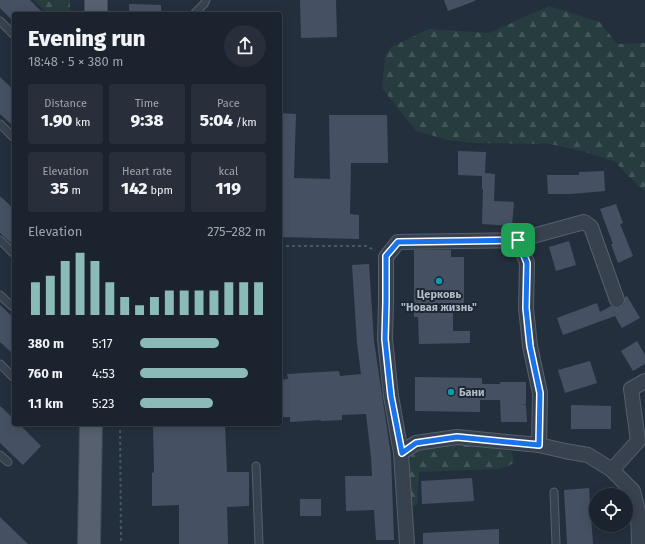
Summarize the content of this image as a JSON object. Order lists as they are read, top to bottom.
{
  "places": ["Церковь \"Новая жизнь\"", "Бани"],
  "page": {
    "heading": ["Evening run", "18:48 · 5 × 380 m"],
    "stats": [
      ["Distance", "1.90 km"],
      ["Time", "9:38"],
      ["Pace", "5:04 /km"],
      ["Elevation", "35 m"],
      ["Heart rate", "142 bpm"],
      ["kcal", "119"]
    ],
    "chart": ["Elevation", "275–282 m"],
    "list": [
      {
        "name": "380 m",
        "note": "5:17"
      },
      {
        "name": "760 m",
        "note": "4:53"
      },
      {
        "name": "1.1 km",
        "note": "5:23"
      }
    ]
  }
}
